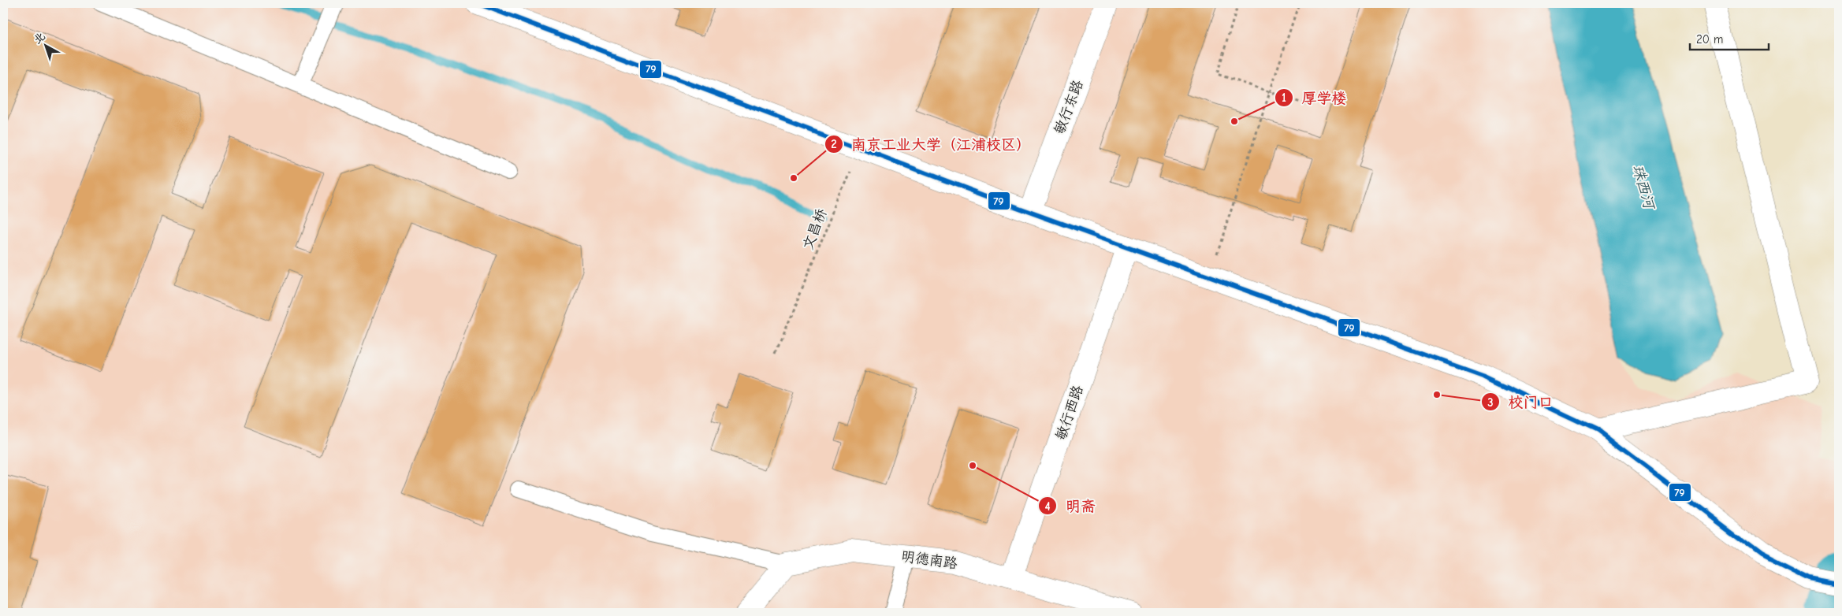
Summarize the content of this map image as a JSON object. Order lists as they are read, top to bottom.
{
  "streets": {
    "street": ["敏行东路", "敏行西路", "明德南路"],
    "path": ["文昌桥"]
  },
  "crossings": [
    ["敏行西路", "明德南路"]
  ],
  "water": ["珠西河"],
  "places": [
    "厚学楼",
    "南京工业大学（江浦校区）",
    "校门口",
    "明斋"
  ],
  "lines": ["transit line 79"],
  "scale_bar": "20 m",
  "north": "top left"
}
